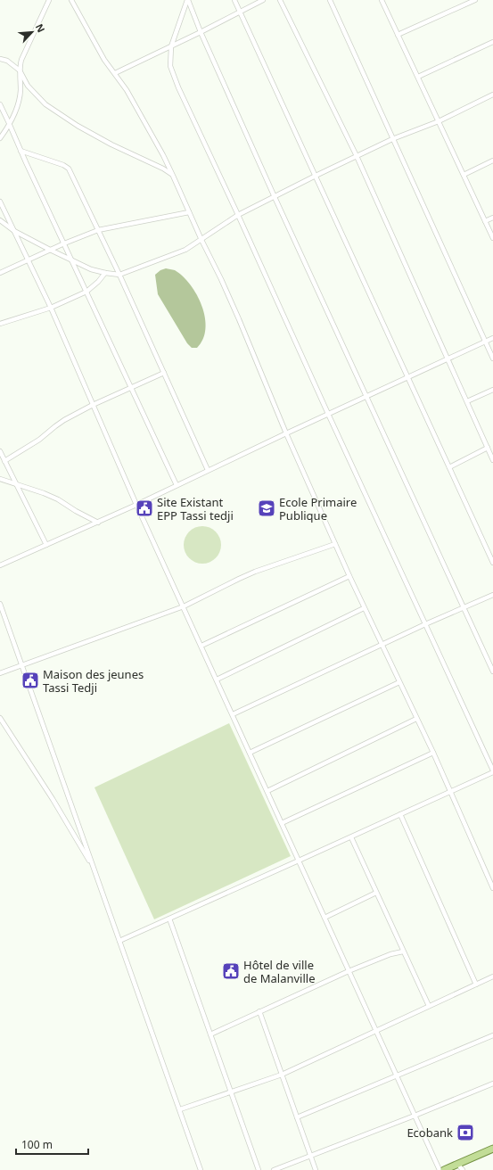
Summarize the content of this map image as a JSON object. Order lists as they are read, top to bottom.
{
  "places": {
    "public building": ["Site Existant EPP Tassi tedji", "Maison des jeunes Tassi Tedji", "Hôtel de ville de Malanville"],
    "school or university": ["Ecole Primaire Publique"],
    "bank": ["Ecobank"]
  },
  "scale_bar": "100 m",
  "north": "top right"
}
